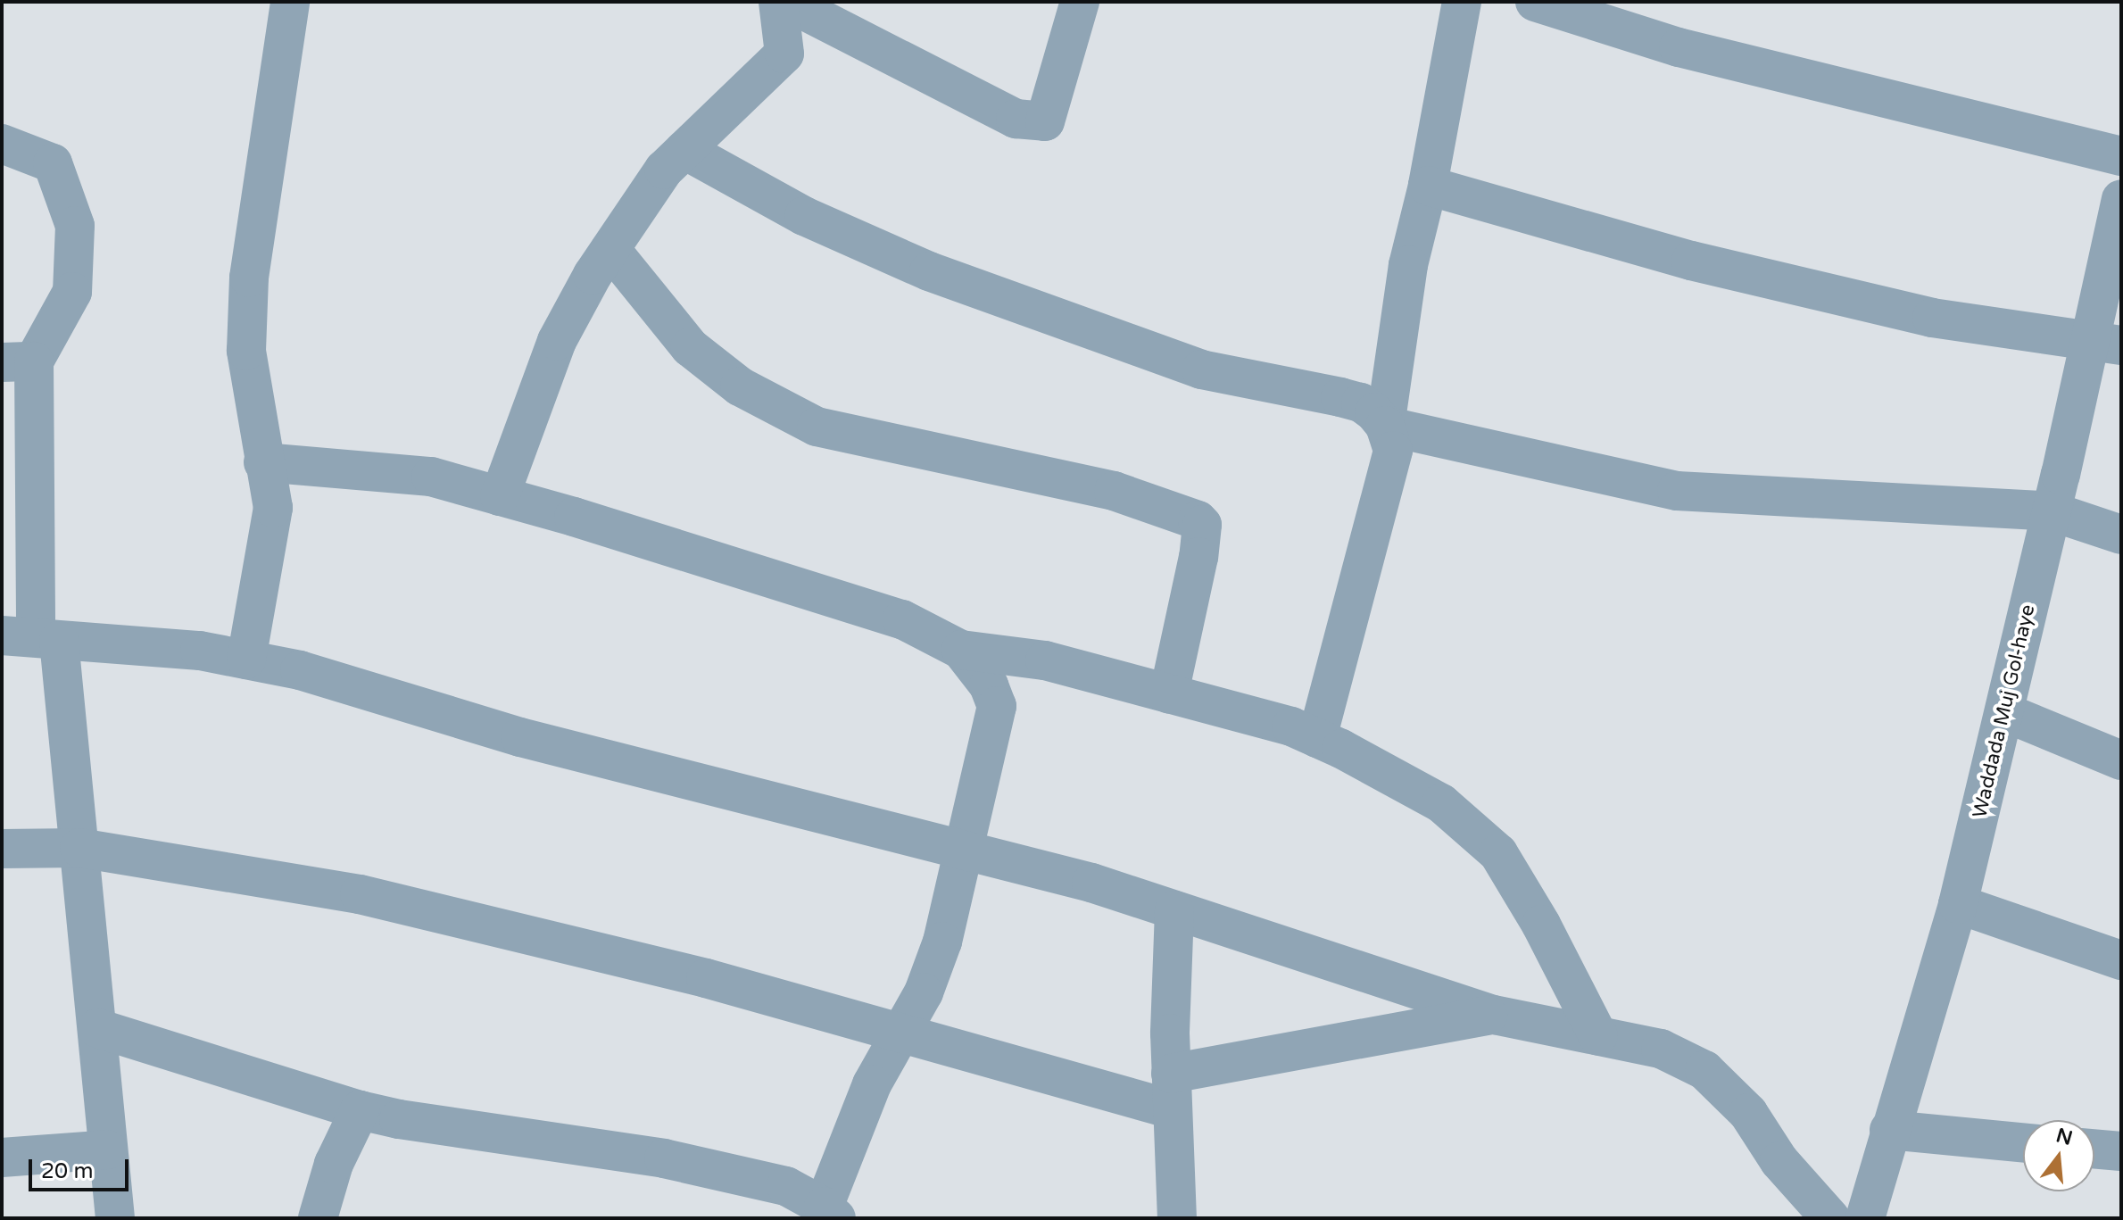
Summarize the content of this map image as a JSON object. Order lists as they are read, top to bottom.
{
  "streets": {
    "street": ["Waddada Muj Gol-haye"]
  },
  "scale_bar": "20 m",
  "north": "top"
}
